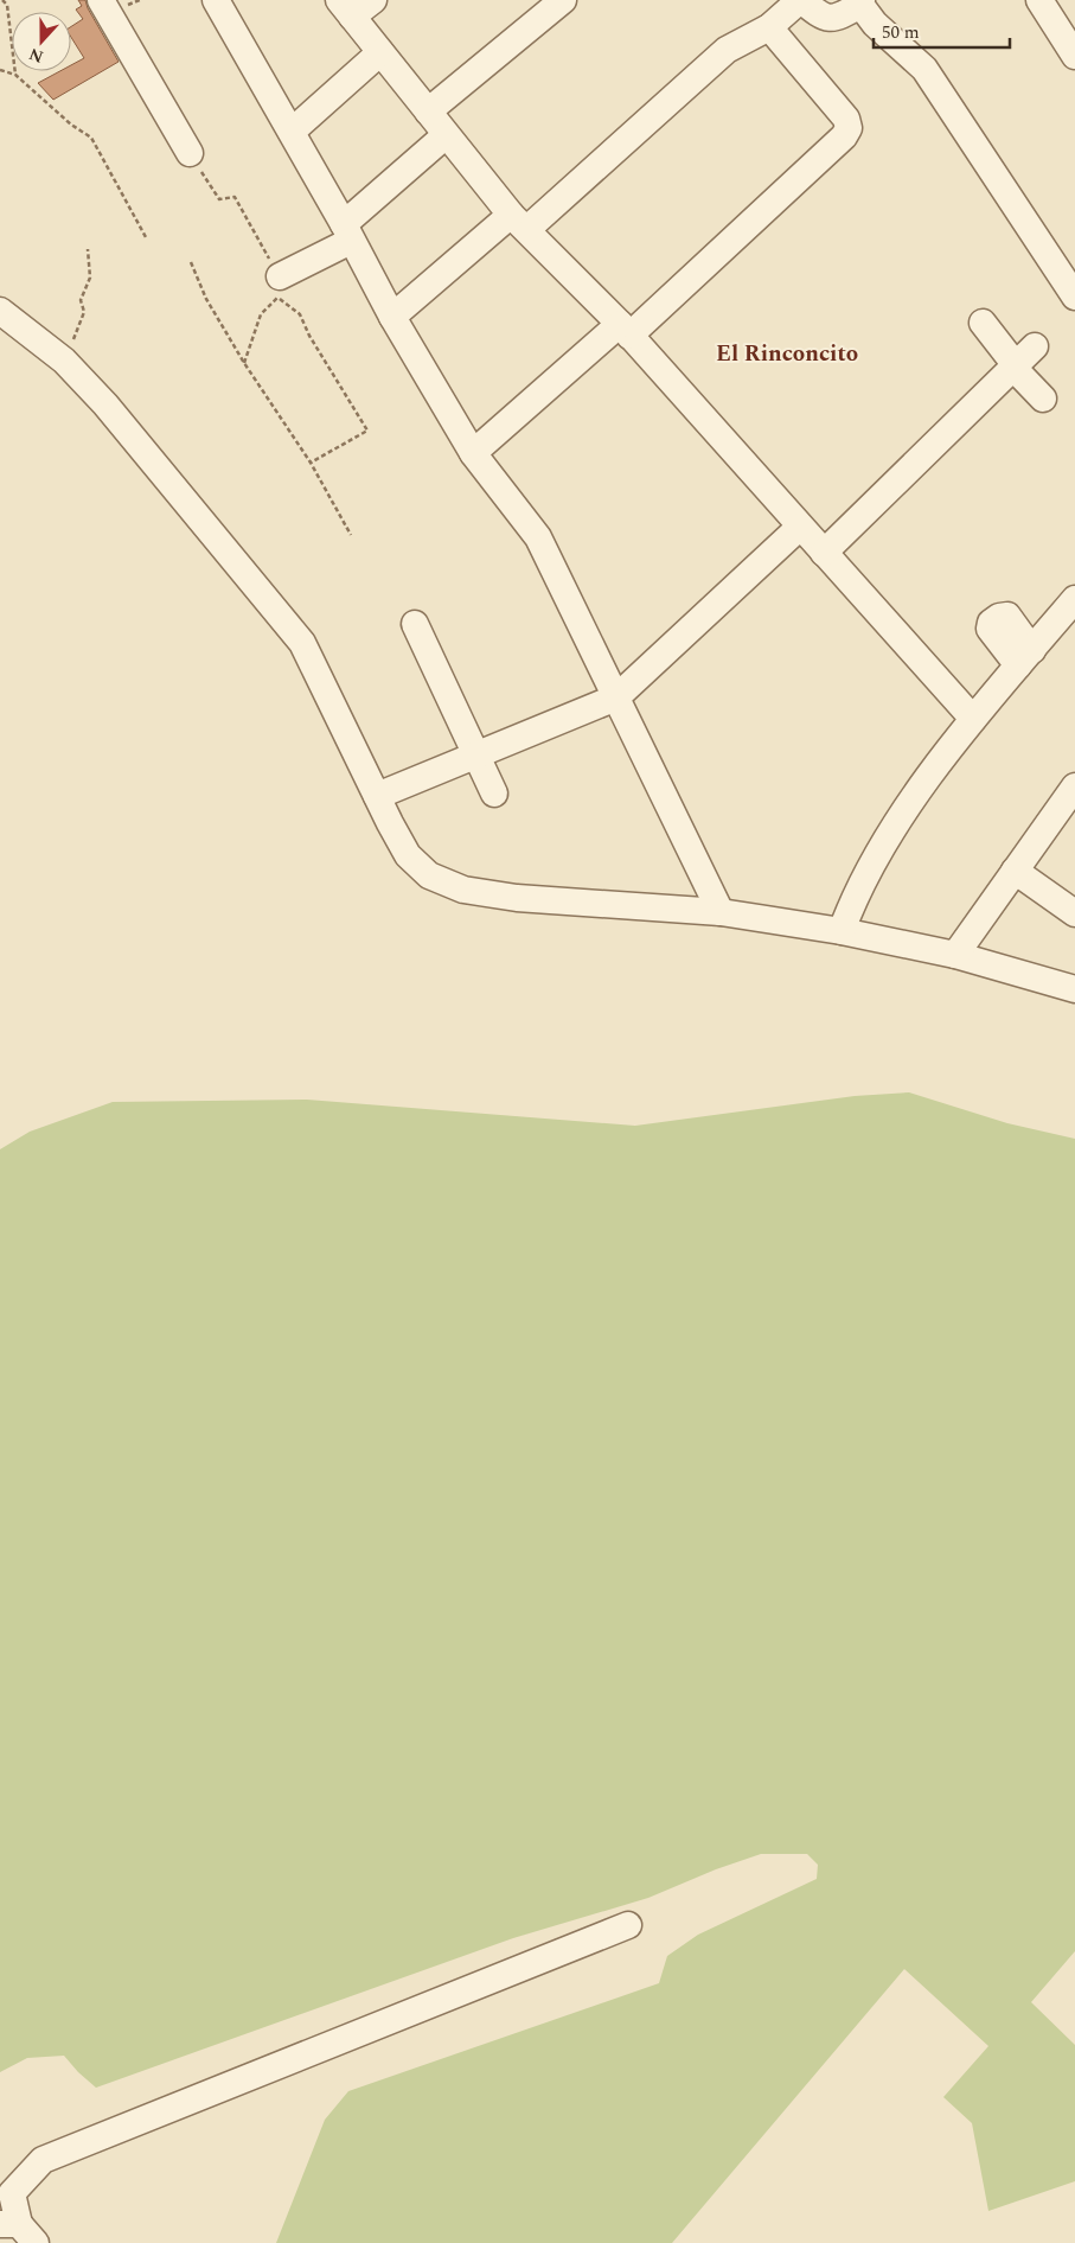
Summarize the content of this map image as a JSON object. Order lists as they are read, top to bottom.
{
  "districts": ["El Rinconcito"],
  "scale_bar": "50 m",
  "north": "bottom"
}
